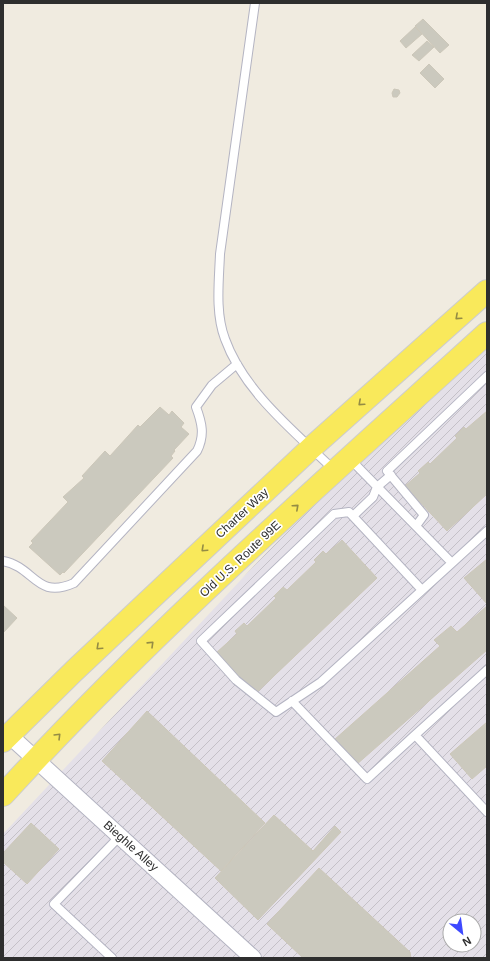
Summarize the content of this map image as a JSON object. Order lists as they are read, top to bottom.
{
  "streets": {
    "main road": ["Charter Way", "Old U.S. Route 99E"],
    "street": ["Bieghle Alley"]
  },
  "crossings": [
    ["Charter Way", "Bieghle Alley"],
    ["Old U.S. Route 99E", "Bieghle Alley"]
  ],
  "one_way": ["Charter Way", "Old U.S. Route 99E"],
  "north": "bottom right"
}
